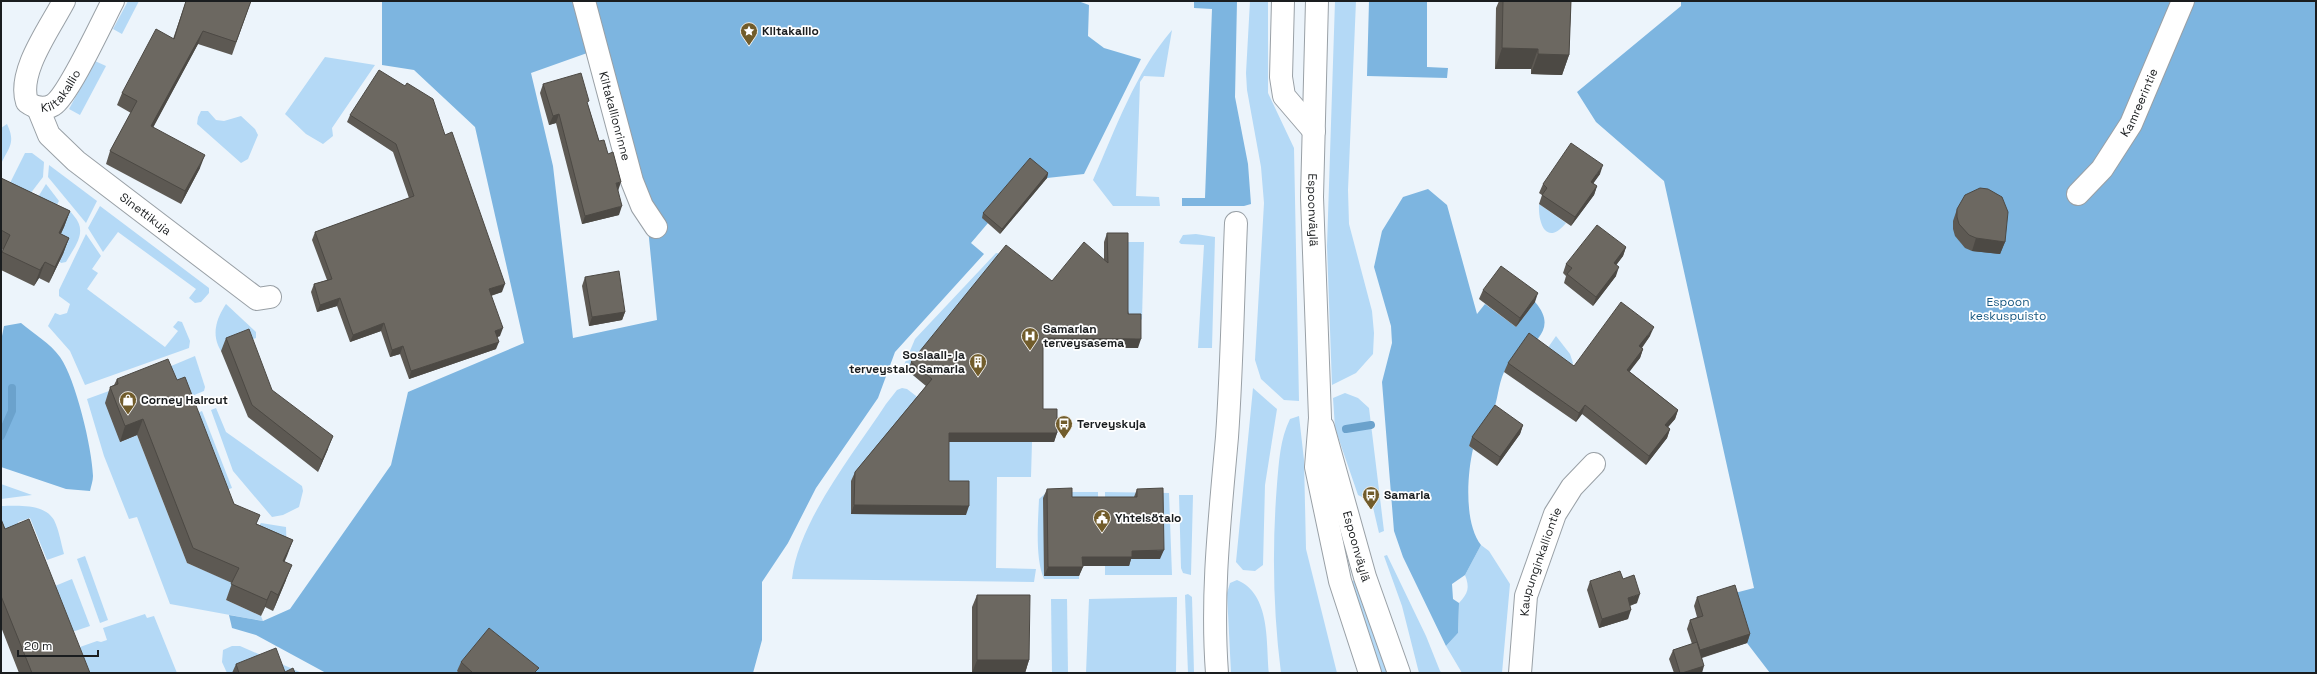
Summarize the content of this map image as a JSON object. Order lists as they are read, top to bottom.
{
  "streets": {
    "street": [
      "Kiltakallio",
      "Kamreerintie",
      "Kiltakallionrinne",
      "Espoonväylä",
      "Sinettikuja",
      "Kaupunginkalliontie"
    ]
  },
  "crossings": [
    ["Kiltakallio", "Sinettikuja"]
  ],
  "parks": ["Espoon keskuspuisto"],
  "places": {
    "place": ["Kiltakallio"],
    "hospital": ["Samarian terveysasema"],
    "building": ["Sosiaali- ja terveystalo Samaria"],
    "shop": ["Corney Haircut"],
    "bus stop": ["Terveyskuja", "Samaria"],
    "public building": ["Yhteisötalo"]
  },
  "scale_bar": "20 m"
}
